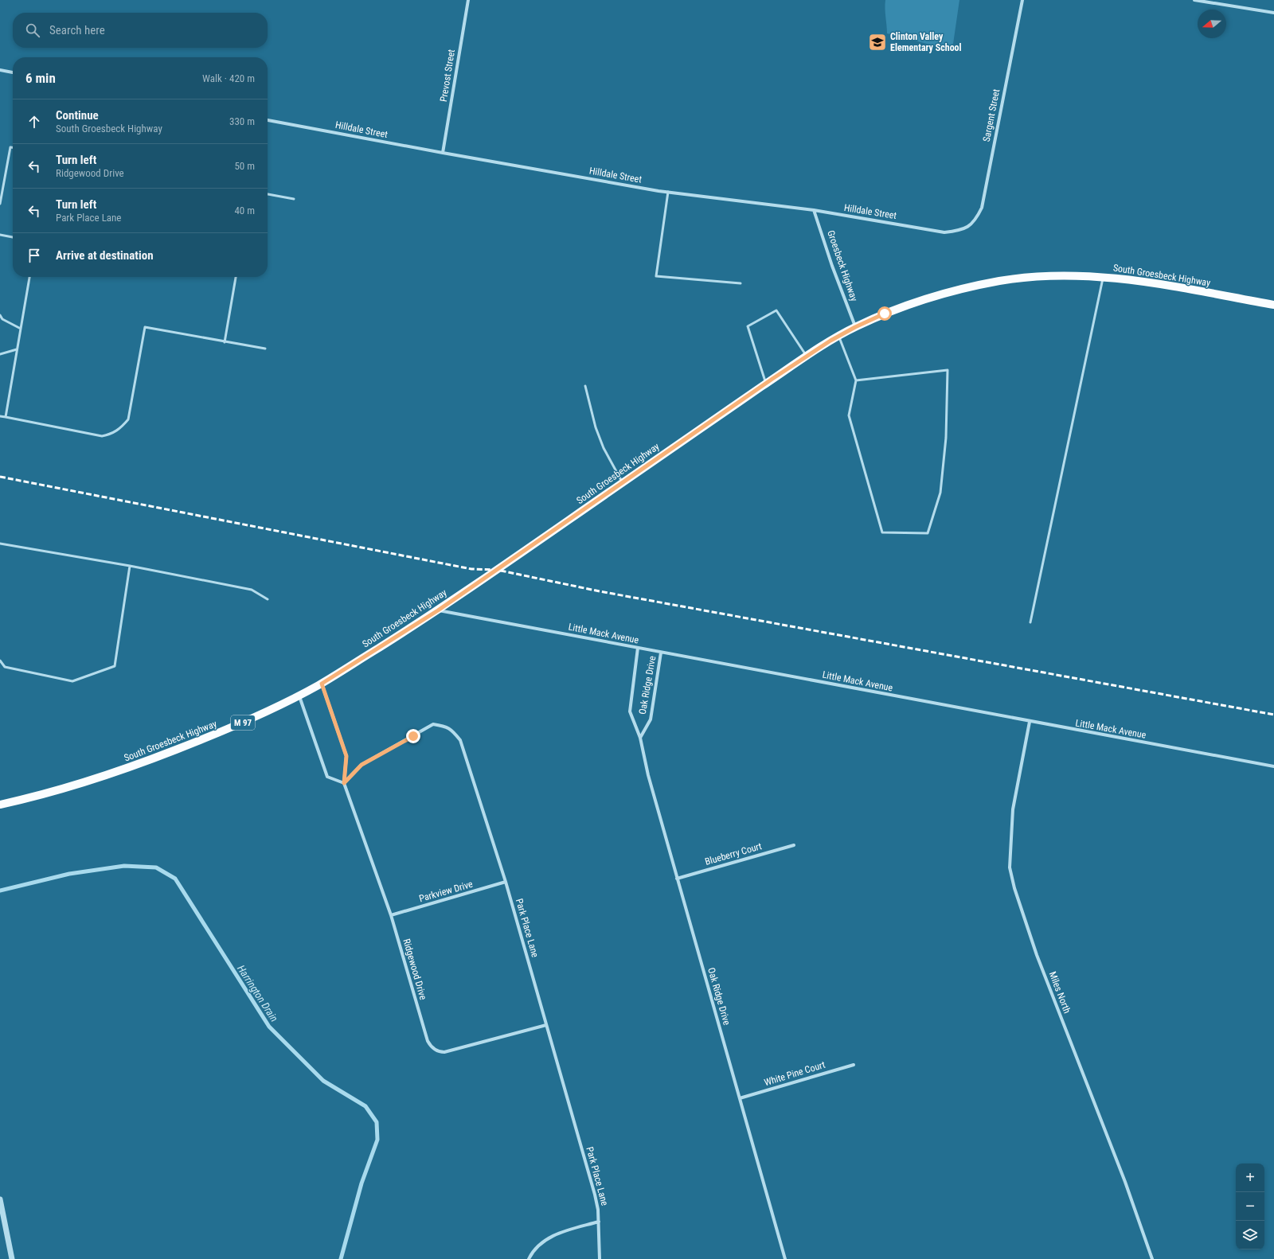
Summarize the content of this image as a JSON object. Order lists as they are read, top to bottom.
{
  "streets": {
    "main road": ["South Groesbeck Highway", "M 97"],
    "street": [
      "Prevost Street",
      "Sargent Street",
      "Hilldale Street",
      "Groesbeck Highway",
      "Little Mack Avenue",
      "Oak Ridge Drive",
      "Blueberry Court",
      "Parkview Drive",
      "Park Place Lane",
      "Ridgewood Drive",
      "Miles North",
      "White Pine Court"
    ]
  },
  "crossings": [
    ["Prevost Street", "Hilldale Street"],
    ["Sargent Street", "Hilldale Street"],
    ["Hilldale Street", "Groesbeck Highway"],
    ["Groesbeck Highway", "South Groesbeck Highway"],
    ["South Groesbeck Highway", "Little Mack Avenue"],
    ["South Groesbeck Highway", "Ridgewood Drive"],
    ["Little Mack Avenue", "Oak Ridge Drive"],
    ["Little Mack Avenue", "Miles North"],
    ["Oak Ridge Drive", "Blueberry Court"],
    ["Oak Ridge Drive", "White Pine Court"],
    ["Parkview Drive", "Park Place Lane"],
    ["Parkview Drive", "Ridgewood Drive"],
    ["Park Place Lane", "Ridgewood Drive"]
  ],
  "water": ["Harrington Drain"],
  "places": {
    "school or university": ["Clinton Valley Elementary School"]
  },
  "north": "left",
  "page": {
    "search": "Search here",
    "heading": ["6 min", "Walk · 420 m"],
    "list": [
      ["Continue", "South Groesbeck Highway", "330 m"],
      ["Turn left", "Ridgewood Drive", "50 m"],
      ["Turn left", "Park Place Lane", "40 m"],
      "Arrive at destination"
    ],
    "map_buttons": ["+", "−"]
  }
}
